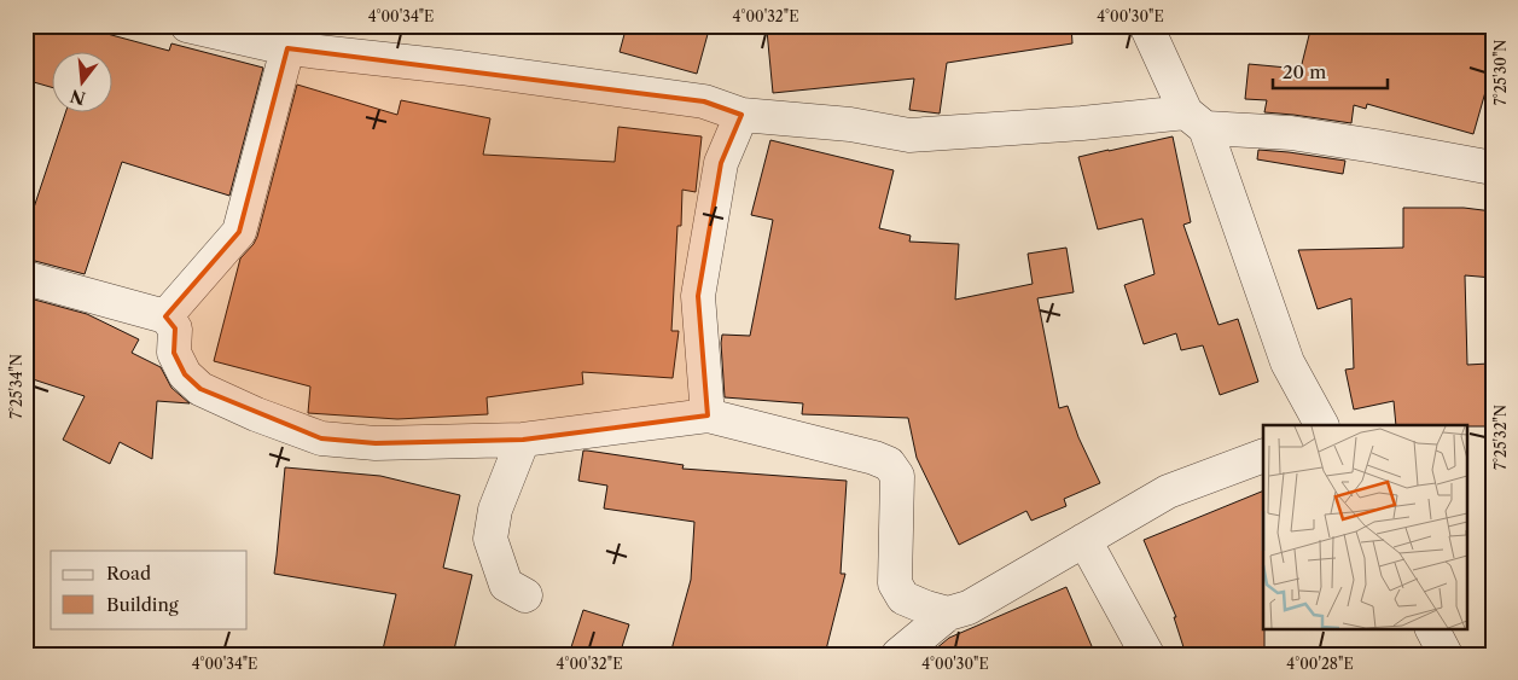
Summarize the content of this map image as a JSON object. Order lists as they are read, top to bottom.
{
  "legend": ["Road", "Building"],
  "scale_bar": "20 m",
  "north": "bottom",
  "coordinates": [
    "4°00'34\"E",
    "4°00'32\"E",
    "4°00'30\"E",
    "7°25'30\"N",
    "7°25'34\"N",
    "7°25'32\"N",
    "4°00'28\"E"
  ]
}
